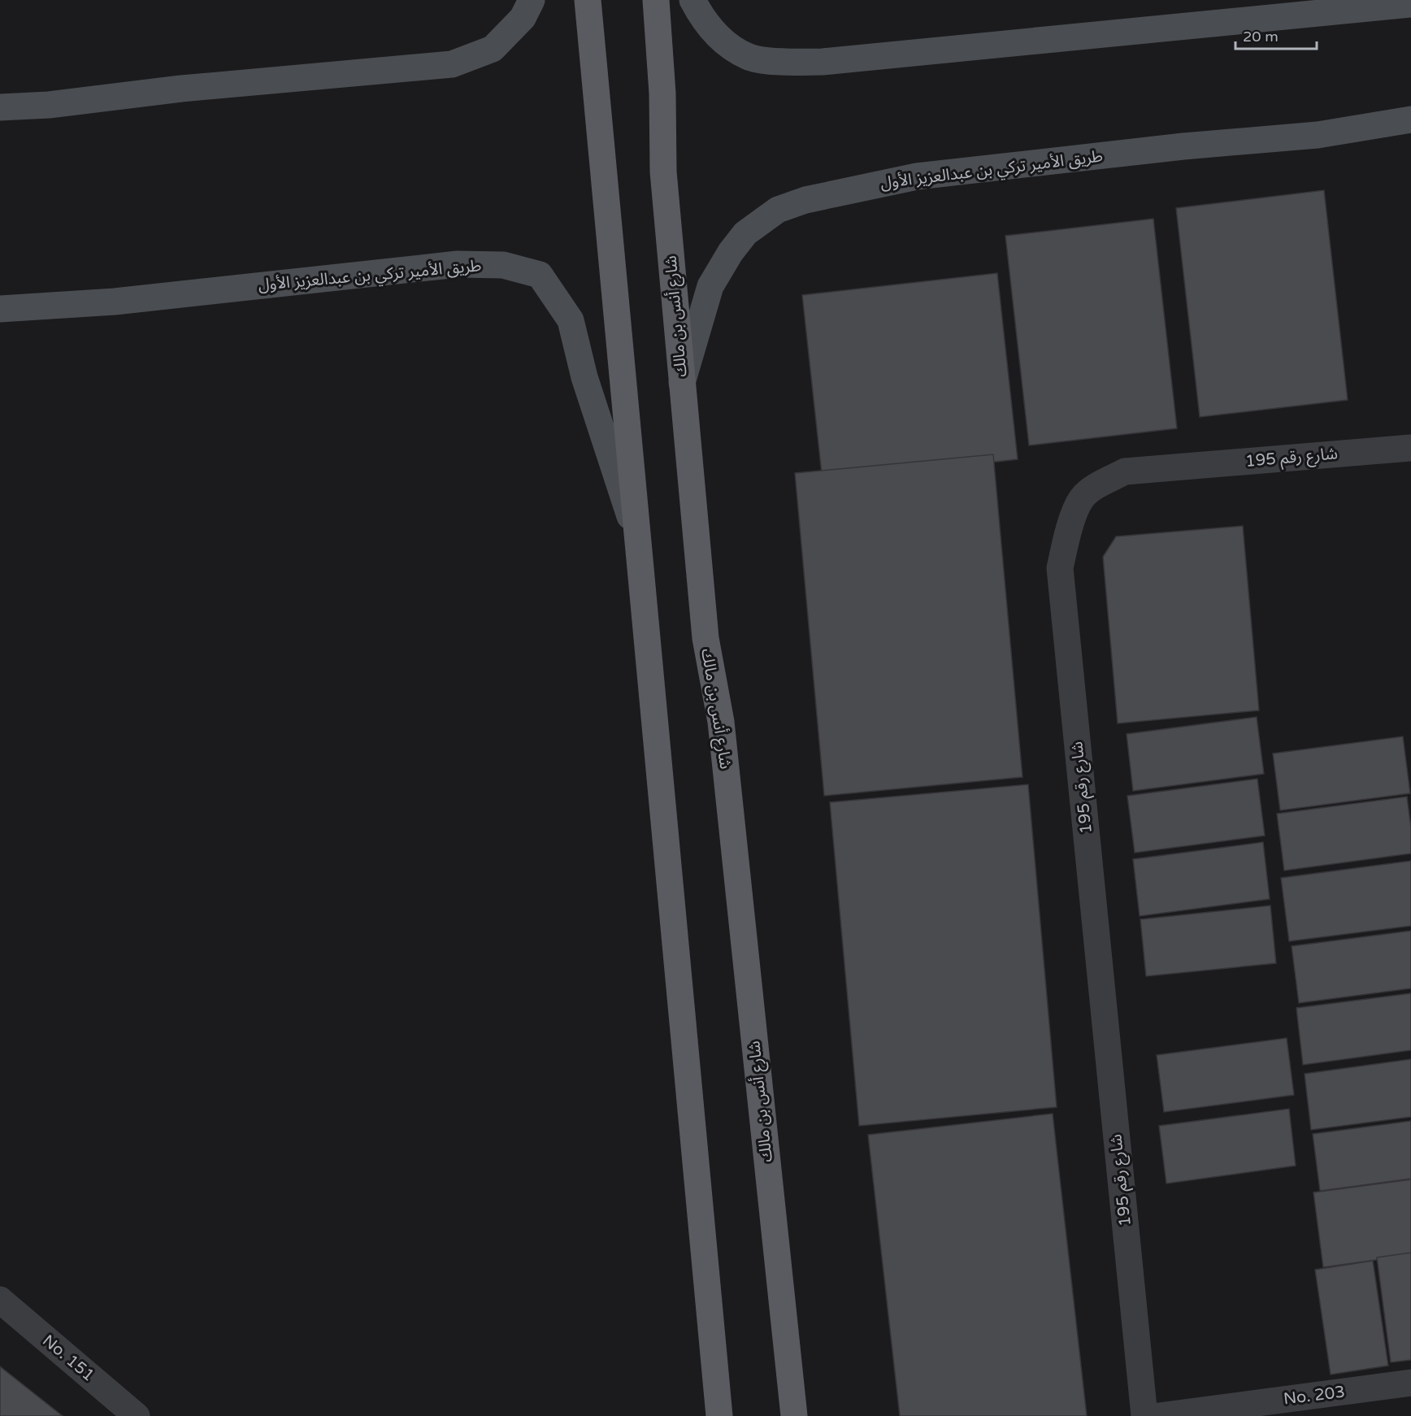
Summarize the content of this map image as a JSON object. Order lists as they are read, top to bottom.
{
  "streets": {
    "main road": ["طريق الأمير تركي بن عبدالعزيز الأول", "شارع أنس بن مالك"],
    "street": ["شارع رقم 195", "No. 151", "No. 203"]
  },
  "crossings": [
    ["طريق الأمير تركي بن عبدالعزيز الأول", "شارع أنس بن مالك"]
  ],
  "scale_bar": "20 m"
}
